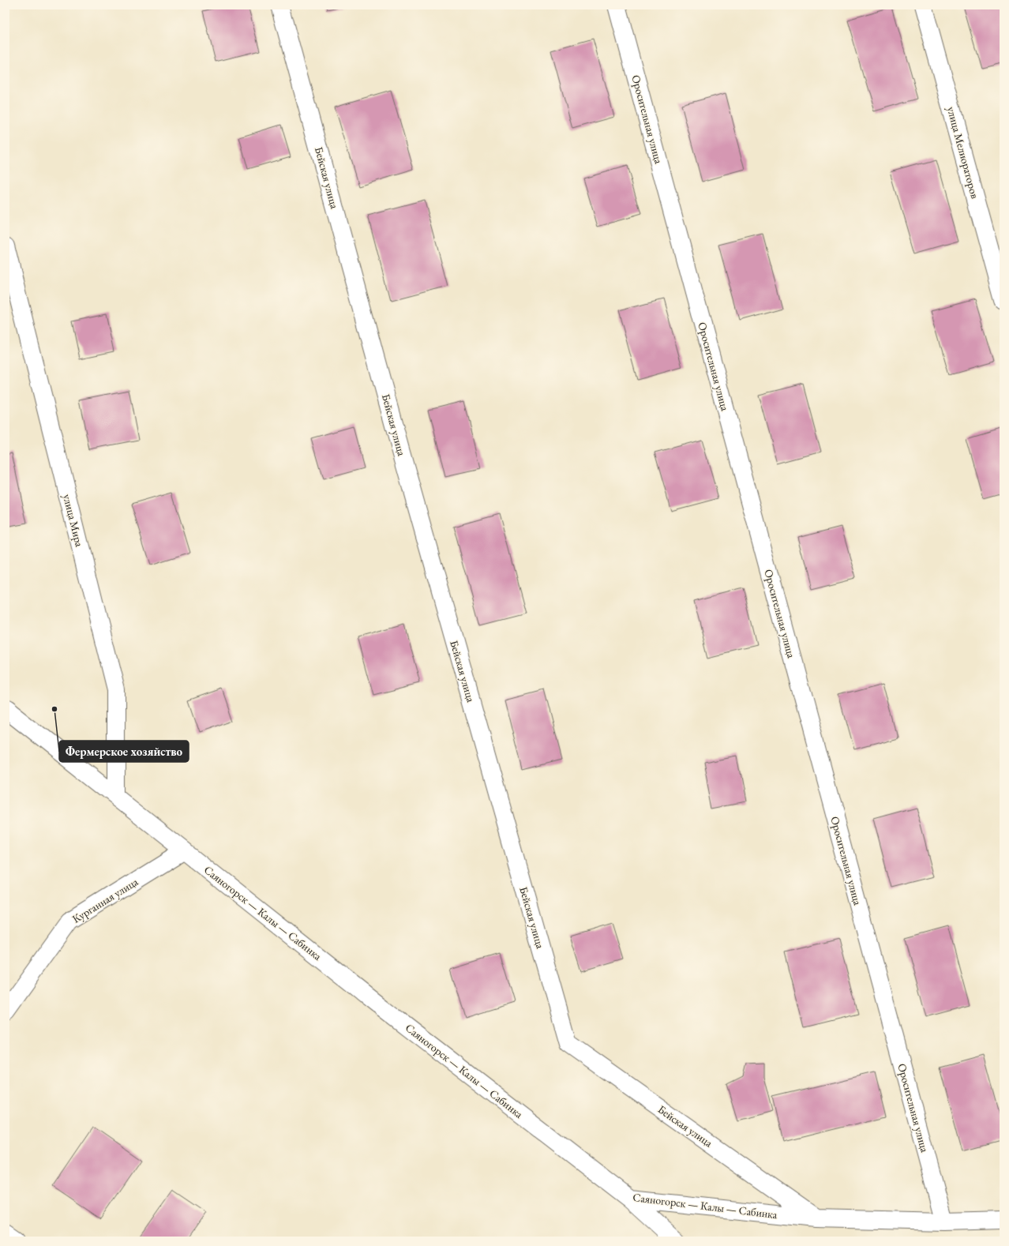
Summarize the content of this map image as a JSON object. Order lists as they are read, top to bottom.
{
  "streets": {
    "street": [
      "Оросительная улица",
      "улица Мелиораторов",
      "Бейская улица",
      "улица Мира",
      "Курганная улица",
      "Саяногорск — Калы — Сабинка"
    ]
  },
  "crossings": [
    ["Оросительная улица", "Саяногорск — Калы — Сабинка"],
    ["Бейская улица", "Саяногорск — Калы — Сабинка"],
    ["улица Мира", "Саяногорск — Калы — Сабинка"],
    ["Курганная улица", "Саяногорск — Калы — Сабинка"]
  ],
  "places": ["Фермерское хозяйство"]
}
